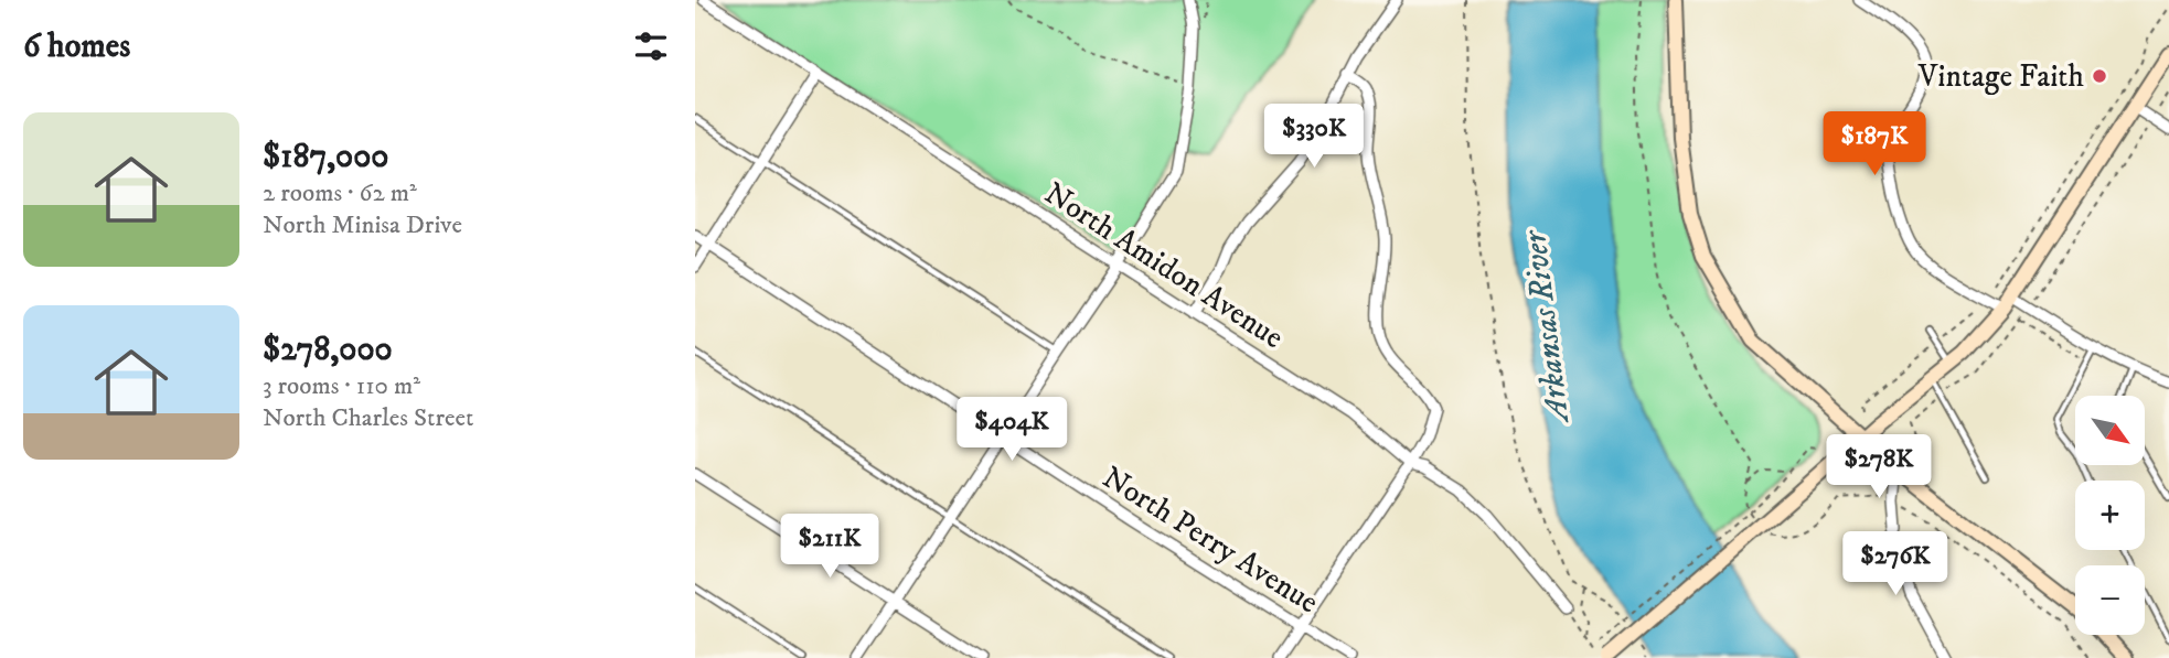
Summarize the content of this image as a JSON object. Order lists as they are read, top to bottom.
{
  "streets": {
    "street": ["North Amidon Avenue", "North Perry Avenue"]
  },
  "water": ["Arkansas River"],
  "places": ["Vintage Faith"],
  "north": "bottom right",
  "page": {
    "heading": "6 homes",
    "list": [
      {
        "name": "$187,000",
        "note": "2 rooms · 62 m² · North Minisa Drive"
      },
      {
        "name": "$278,000",
        "note": "3 rooms · 110 m² · North Charles Street"
      }
    ],
    "price": [
      "$330K",
      "$187K",
      "$404K",
      "$278K",
      "$211K",
      "$276K"
    ],
    "map_buttons": ["+", "−"]
  }
}
